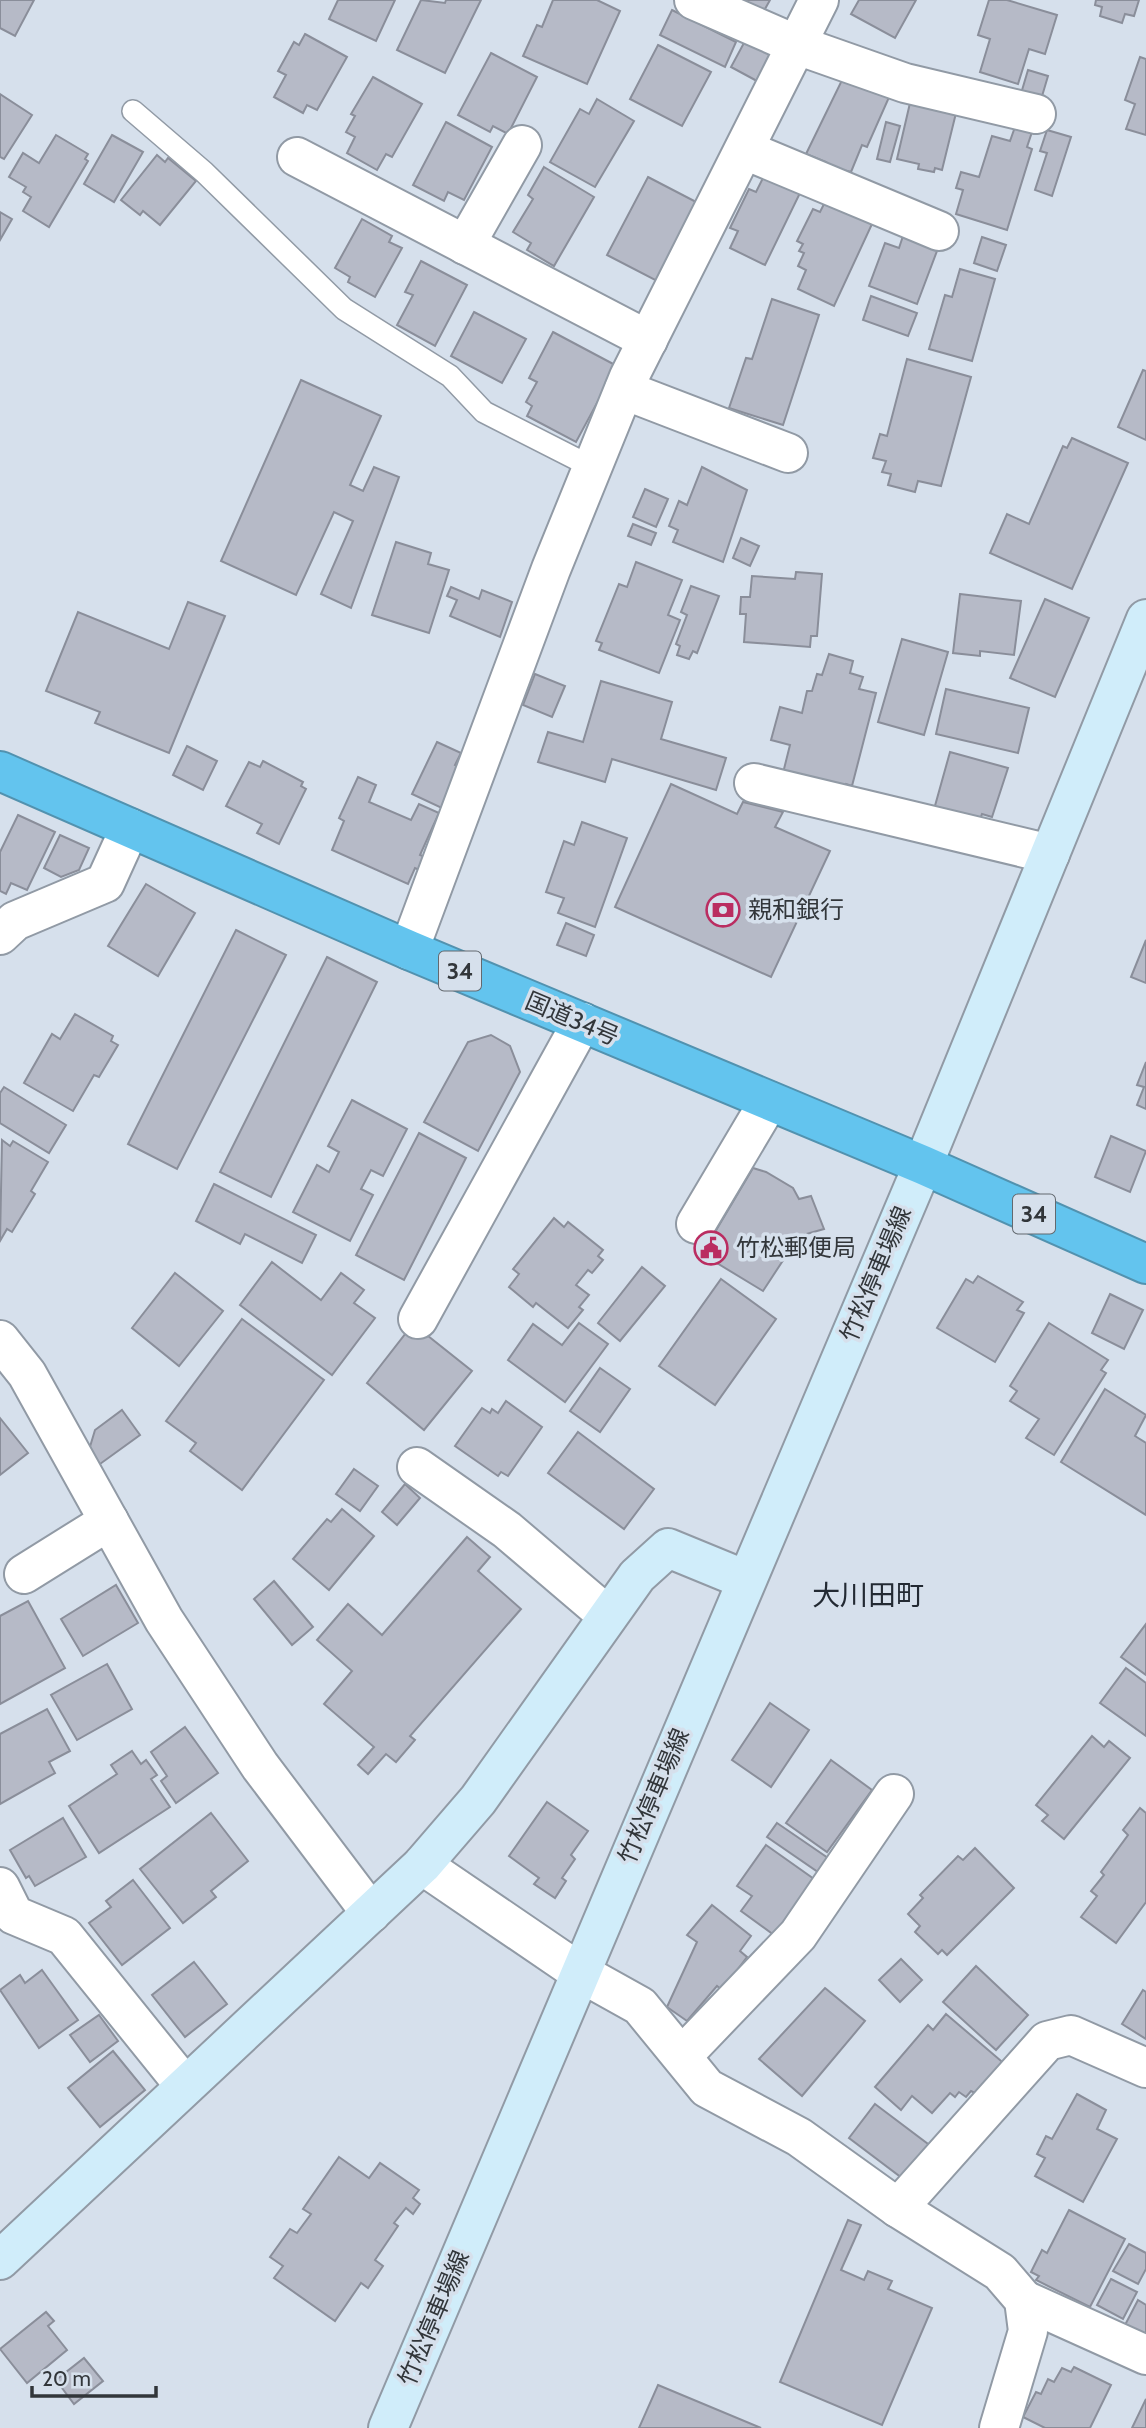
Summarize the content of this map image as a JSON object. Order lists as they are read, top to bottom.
{
  "streets": {
    "highway": ["34", "国道34号"],
    "street": ["竹松停車場線"]
  },
  "crossings": [
    ["国道34号", "竹松停車場線"]
  ],
  "districts": ["大川田町"],
  "places": {
    "bank": ["親和銀行"],
    "public building": ["竹松郵便局"]
  },
  "scale_bar": "20 m"
}
